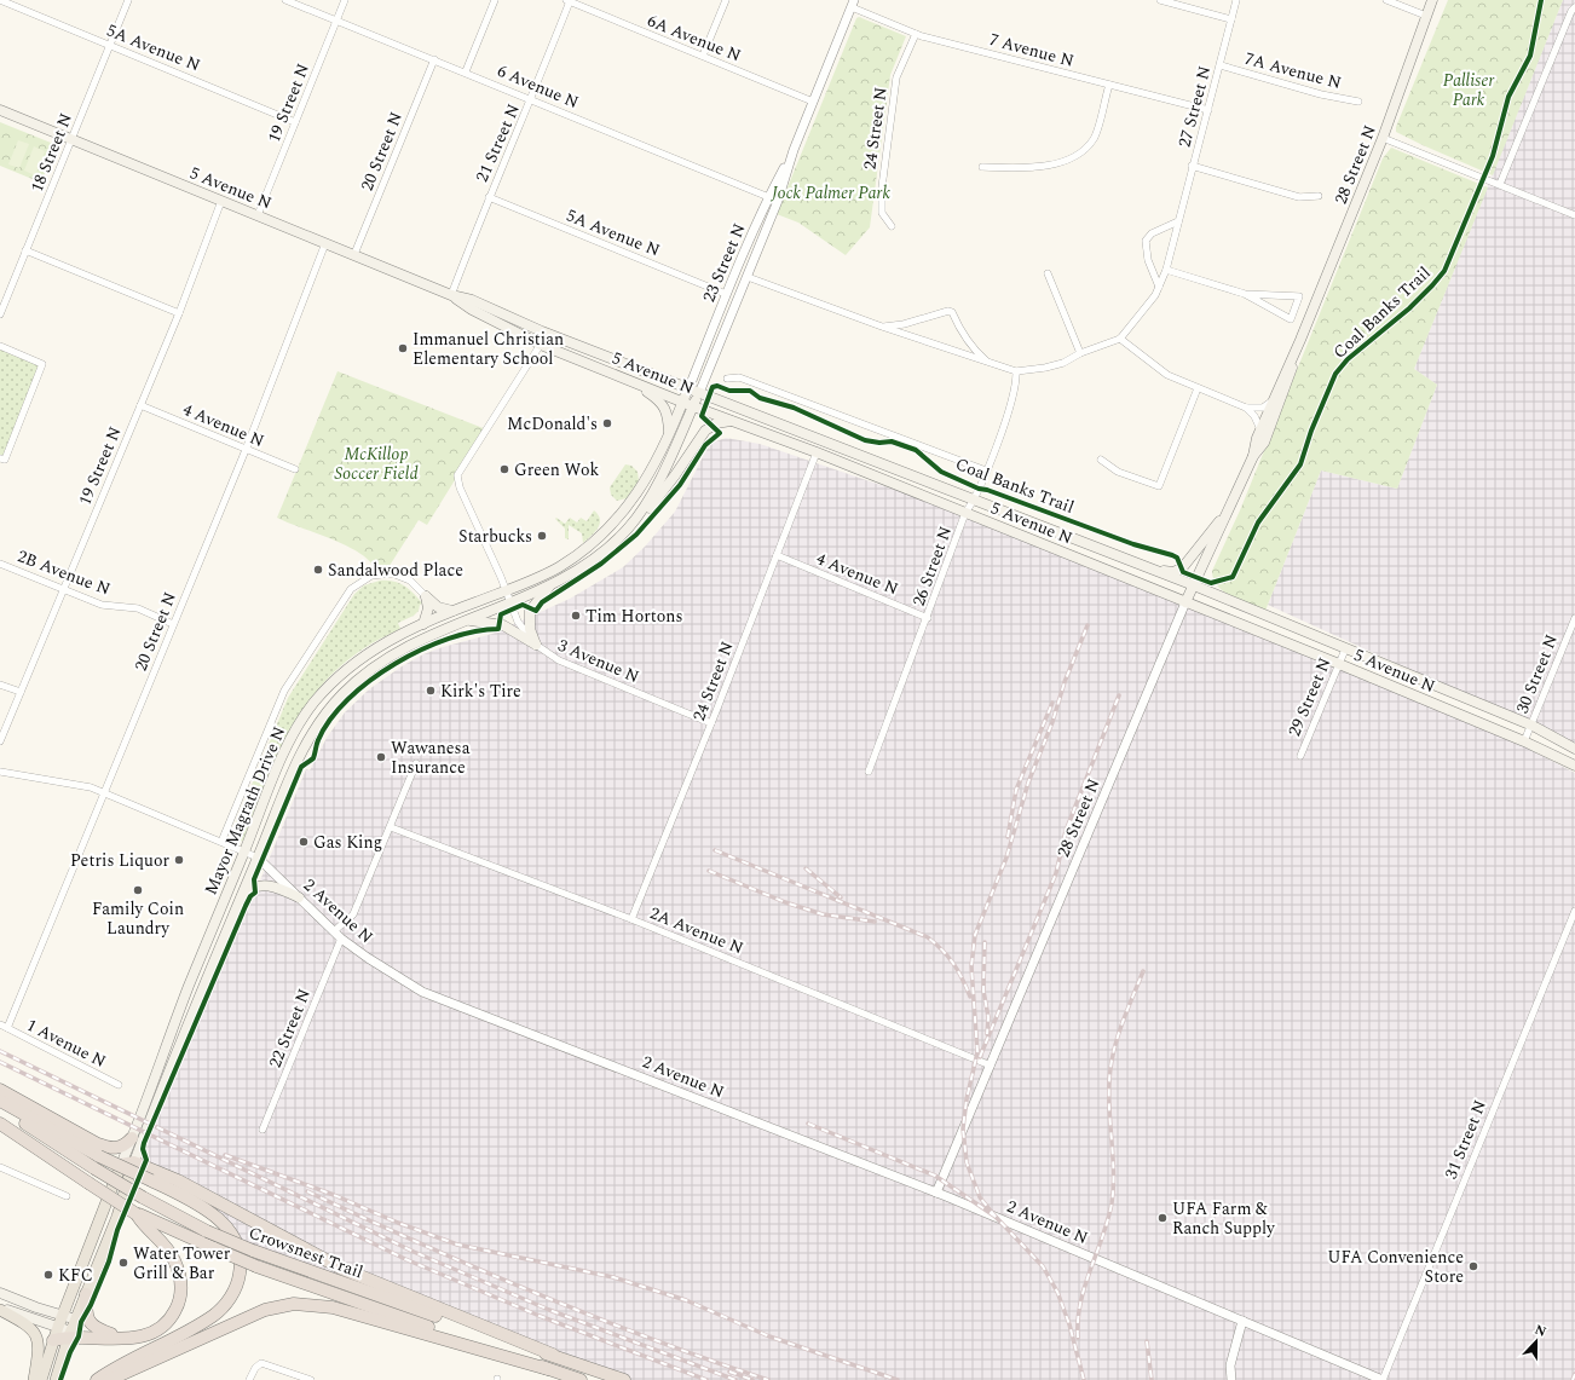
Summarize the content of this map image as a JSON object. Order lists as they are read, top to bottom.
{
  "streets": {
    "highway": ["Crowsnest Trail"],
    "main road": ["28 Street N", "5 Avenue N", "Mayor Magrath Drive N"],
    "street": [
      "6A Avenue N",
      "5A Avenue N",
      "7 Avenue N",
      "7A Avenue N",
      "6 Avenue N",
      "19 Street N",
      "27 Street N",
      "24 Street N",
      "21 Street N",
      "20 Street N",
      "18 Street N",
      "23 Street N",
      "4 Avenue N",
      "26 Street N",
      "2B Avenue N",
      "3 Avenue N",
      "30 Street N",
      "29 Street N",
      "2 Avenue N",
      "2A Avenue N",
      "22 Street N",
      "1 Avenue N",
      "31 Street N"
    ],
    "cycle path": ["Coal Banks Trail"]
  },
  "crossings": [
    ["6A Avenue N", "21 Street N"],
    ["6A Avenue N", "23 Street N"],
    ["5A Avenue N", "19 Street N"],
    ["5A Avenue N", "21 Street N"],
    ["5A Avenue N", "18 Street N"],
    ["5A Avenue N", "23 Street N"],
    ["7 Avenue N", "27 Street N"],
    ["7 Avenue N", "24 Street N"],
    ["7 Avenue N", "23 Street N"],
    ["7A Avenue N", "27 Street N"],
    ["6 Avenue N", "19 Street N"],
    ["6 Avenue N", "21 Street N"],
    ["6 Avenue N", "20 Street N"],
    ["6 Avenue N", "23 Street N"],
    ["19 Street N", "5 Avenue N"],
    ["19 Street N", "4 Avenue N"],
    ["19 Street N", "2B Avenue N"],
    ["24 Street N", "5 Avenue N"],
    ["24 Street N", "4 Avenue N"],
    ["24 Street N", "3 Avenue N"],
    ["24 Street N", "2A Avenue N"],
    ["21 Street N", "5 Avenue N"],
    ["20 Street N", "5 Avenue N"],
    ["20 Street N", "4 Avenue N"],
    ["20 Street N", "2B Avenue N"],
    ["20 Street N", "2 Avenue N"],
    ["20 Street N", "1 Avenue N"],
    ["18 Street N", "5 Avenue N"],
    ["28 Street N", "5 Avenue N"],
    ["28 Street N", "2 Avenue N"],
    ["28 Street N", "2A Avenue N"],
    ["5 Avenue N", "23 Street N"],
    ["5 Avenue N", "26 Street N"],
    ["5 Avenue N", "3 Avenue N"],
    ["5 Avenue N", "30 Street N"],
    ["5 Avenue N", "29 Street N"],
    ["5 Avenue N", "Mayor Magrath Drive N"],
    ["23 Street N", "Mayor Magrath Drive N"],
    ["4 Avenue N", "26 Street N"],
    ["3 Avenue N", "Mayor Magrath Drive N"],
    ["Mayor Magrath Drive N", "2 Avenue N"],
    ["2 Avenue N", "22 Street N"],
    ["2 Avenue N", "31 Street N"]
  ],
  "parks": ["Palliser Park", "Jock Palmer Park", "McKillop Soccer Field"],
  "places": [
    "Immanuel Christian Elementary School",
    "McDonald's",
    "Green Wok",
    "Starbucks",
    "Sandalwood Place",
    "Tim Hortons",
    "Kirk's Tire",
    "Wawanesa Insurance",
    "Gas King",
    "Petris Liquor",
    "Family Coin Laundry",
    "UFA Farm & Ranch Supply",
    "Water Tower Grill & Bar",
    "UFA Convenience Store",
    "KFC"
  ],
  "north": "top"
}
